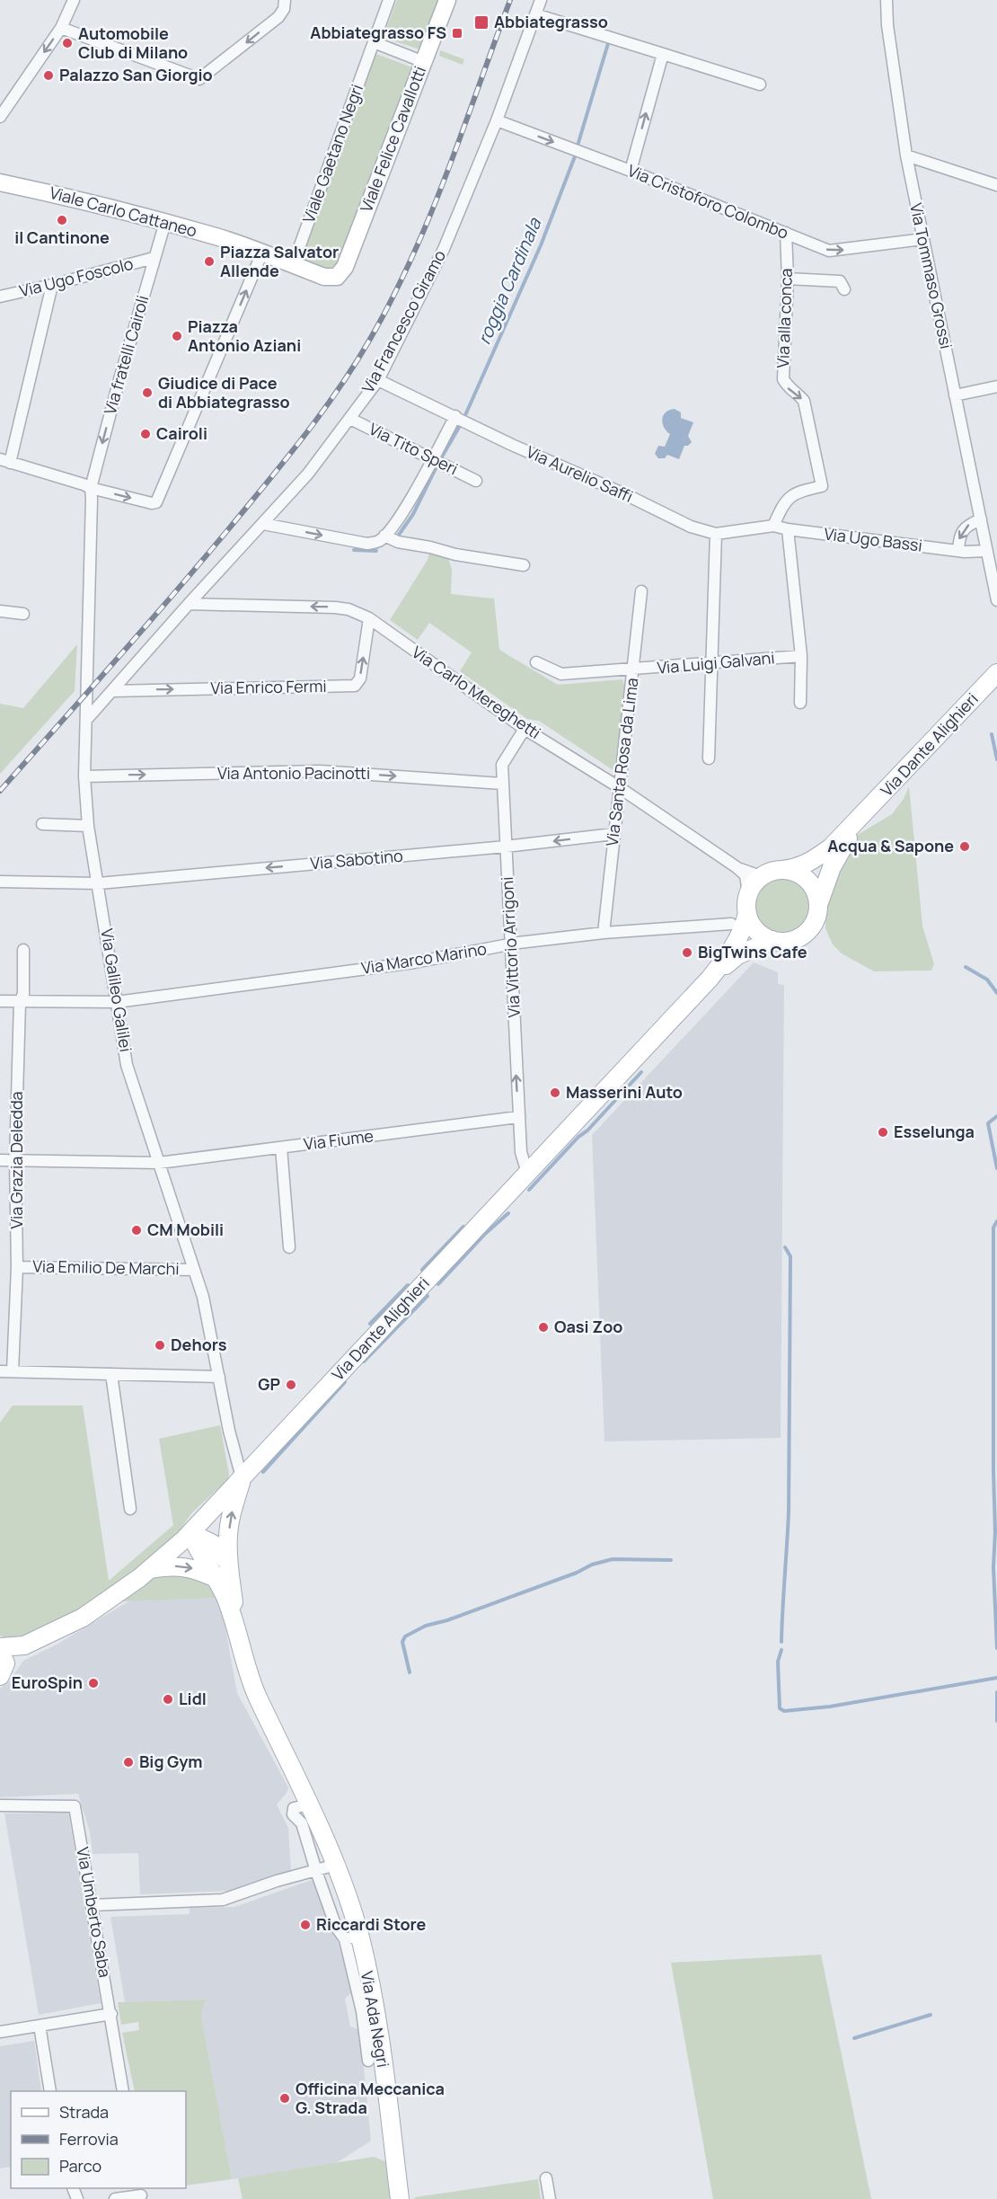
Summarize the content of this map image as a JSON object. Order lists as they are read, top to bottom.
{
  "streets": {
    "main road": ["Via Dante Alighieri", "Via Ada Negri"],
    "street": [
      "Viale Felice Cavallotti",
      "Viale Gaetano Negri",
      "Via Cristoforo Colombo",
      "Viale Carlo Cattaneo",
      "Via Tommaso Grossi",
      "Via Ugo Foscolo",
      "Via alla conca",
      "Via Francesco Giramo",
      "Via fratelli Cairoli",
      "Via Tito Speri",
      "Via Aurelio Saffi",
      "Via Ugo Bassi",
      "Via Luigi Galvani",
      "Via Enrico Fermi",
      "Via Carlo Mereghetti",
      "Via Santa Rosa da Lima",
      "Via Antonio Pacinotti",
      "Via Sabotino",
      "Via Vittorio Arrigoni",
      "Via Marco Marino",
      "Via Galileo Galilei",
      "Via Fiume",
      "Via Grazia Deledda",
      "Via Emilio De Marchi",
      "Via Umberto Saba"
    ]
  },
  "crossings": [
    ["Viale Felice Cavallotti", "Viale Carlo Cattaneo"],
    ["Viale Gaetano Negri", "Viale Carlo Cattaneo"],
    ["Via Cristoforo Colombo", "Via Tommaso Grossi"],
    ["Via Cristoforo Colombo", "Via alla conca"],
    ["Via Cristoforo Colombo", "Via Francesco Giramo"],
    ["Viale Carlo Cattaneo", "Via fratelli Cairoli"],
    ["Via Tommaso Grossi", "Via Ugo Bassi"],
    ["Via Ugo Foscolo", "Via fratelli Cairoli"],
    ["Via alla conca", "Via Aurelio Saffi"],
    ["Via Francesco Giramo", "Via Tito Speri"],
    ["Via Francesco Giramo", "Via Aurelio Saffi"],
    ["Via Francesco Giramo", "Via Enrico Fermi"],
    ["Via Francesco Giramo", "Via Carlo Mereghetti"],
    ["Via Francesco Giramo", "Via Galileo Galilei"],
    ["Via fratelli Cairoli", "Via Galileo Galilei"],
    ["Via Aurelio Saffi", "Via Ugo Bassi"],
    ["Via Luigi Galvani", "Via Santa Rosa da Lima"],
    ["Via Enrico Fermi", "Via Carlo Mereghetti"],
    ["Via Carlo Mereghetti", "Via Dante Alighieri"],
    ["Via Carlo Mereghetti", "Via Santa Rosa da Lima"],
    ["Via Carlo Mereghetti", "Via Vittorio Arrigoni"],
    ["Via Dante Alighieri", "Via Vittorio Arrigoni"],
    ["Via Dante Alighieri", "Via Galileo Galilei"],
    ["Via Dante Alighieri", "Via Ada Negri"],
    ["Via Santa Rosa da Lima", "Via Sabotino"],
    ["Via Santa Rosa da Lima", "Via Marco Marino"],
    ["Via Antonio Pacinotti", "Via Vittorio Arrigoni"],
    ["Via Antonio Pacinotti", "Via Galileo Galilei"],
    ["Via Sabotino", "Via Vittorio Arrigoni"],
    ["Via Sabotino", "Via Galileo Galilei"],
    ["Via Vittorio Arrigoni", "Via Marco Marino"],
    ["Via Vittorio Arrigoni", "Via Fiume"],
    ["Via Marco Marino", "Via Galileo Galilei"],
    ["Via Marco Marino", "Via Grazia Deledda"],
    ["Via Galileo Galilei", "Via Fiume"],
    ["Via Galileo Galilei", "Via Emilio De Marchi"],
    ["Via Galileo Galilei", "Via Ada Negri"],
    ["Via Fiume", "Via Grazia Deledda"],
    ["Via Grazia Deledda", "Via Emilio De Marchi"]
  ],
  "one_way": [
    "Via Cristoforo Colombo",
    "Via alla conca",
    "Via Enrico Fermi",
    "Via Antonio Pacinotti",
    "Via Sabotino",
    "Via Vittorio Arrigoni"
  ],
  "water": ["roggia Cardinala"],
  "places": {
    "transit": ["Abbiategrasso", "Abbiategrasso FS"],
    "other": [
      "Automobile Club di Milano",
      "Palazzo San Giorgio",
      "il Cantinone",
      "Piazza Salvator Allende",
      "Piazza Antonio Aziani",
      "Giudice di Pace di Abbiategrasso",
      "Cairoli",
      "Acqua & Sapone",
      "BigTwins Cafe",
      "Masserini Auto",
      "Esselunga",
      "CM Mobili",
      "Oasi Zoo",
      "Dehors",
      "GP",
      "EuroSpin",
      "Lidl",
      "Big Gym",
      "Riccardi Store",
      "Officina Meccanica G. Strada"
    ]
  },
  "legend": ["Strada", "Ferrovia", "Parco"]
}
